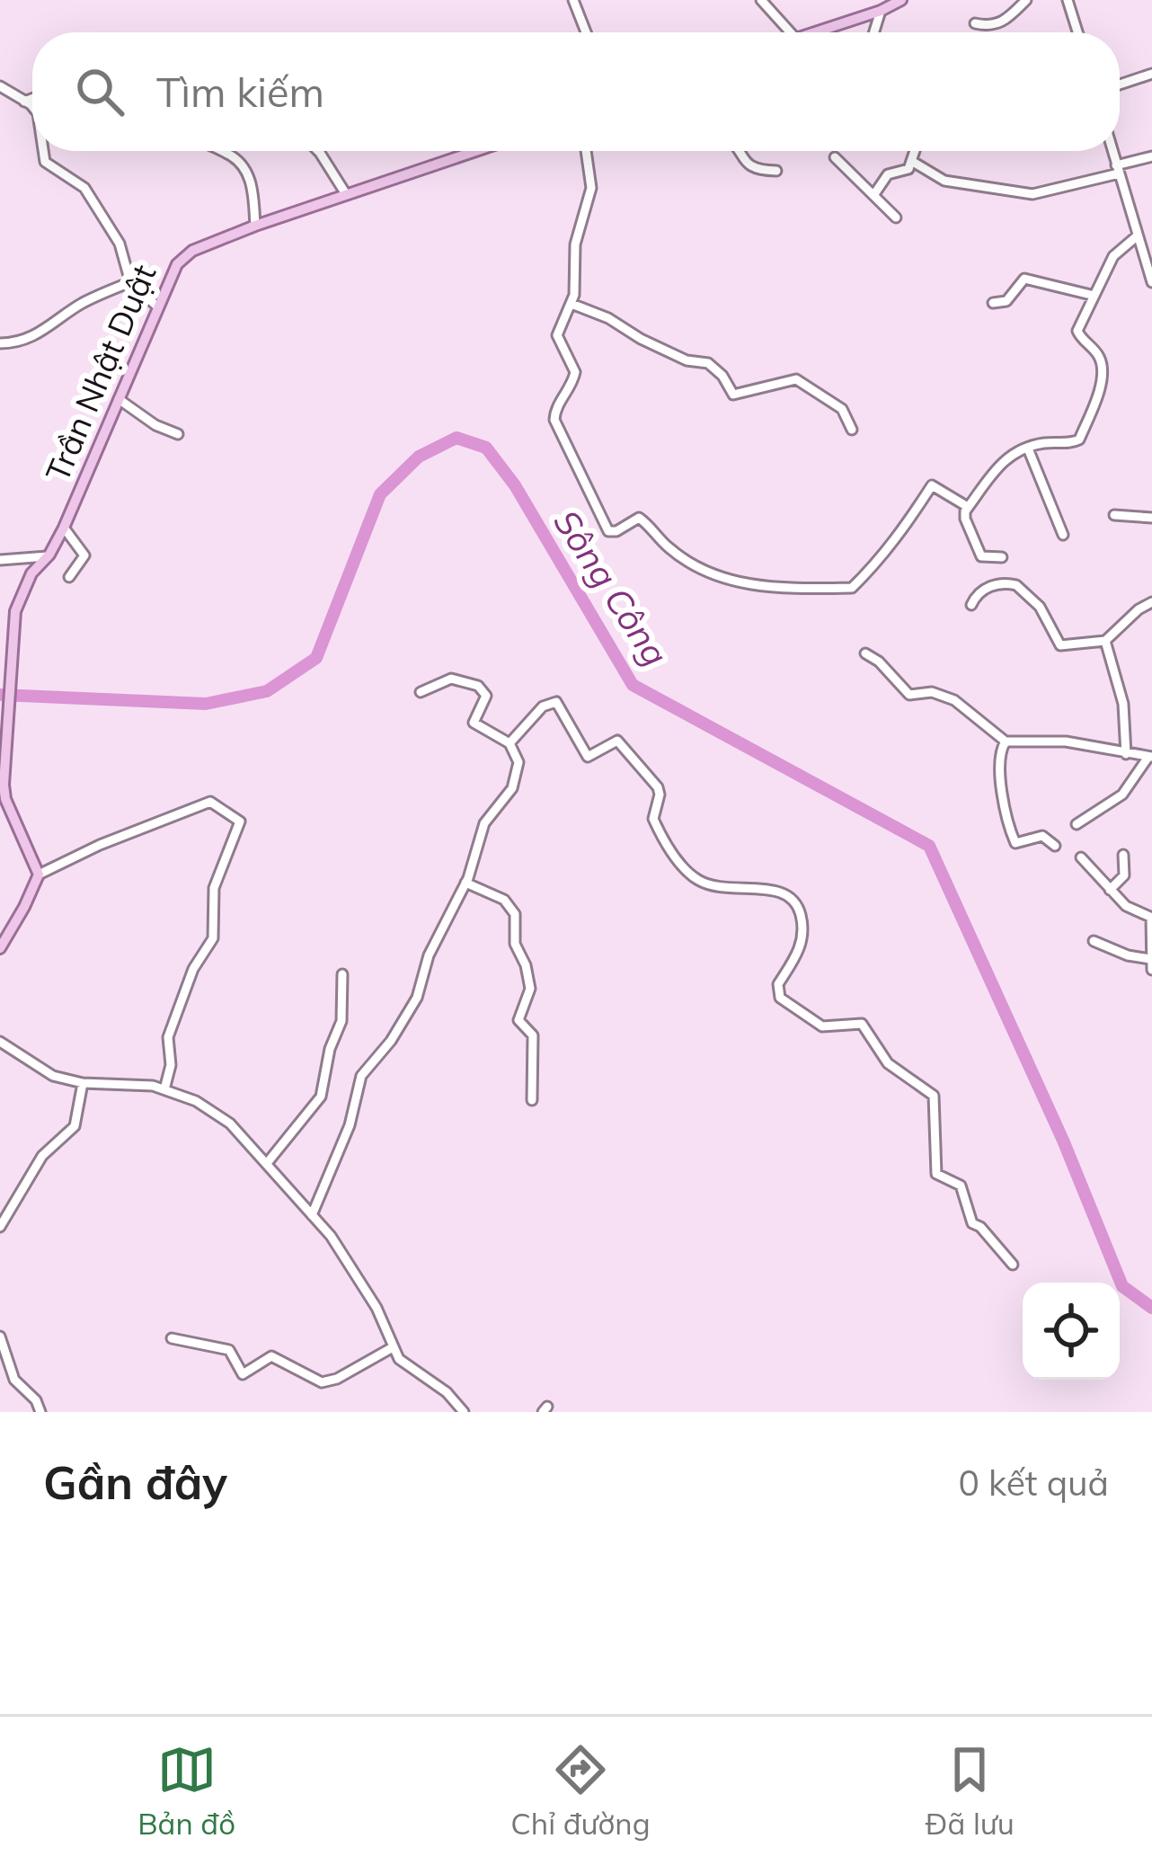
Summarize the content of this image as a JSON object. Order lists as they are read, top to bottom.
{
  "streets": {
    "main road": ["Trần Nhật Duật"]
  },
  "water": ["Sông Công"],
  "page": {
    "search": "Tìm kiếm",
    "heading": ["Gần đây", "0 kết quả"],
    "nav": ["Bản đồ", "Chỉ đường", "Đã lưu"]
  }
}
